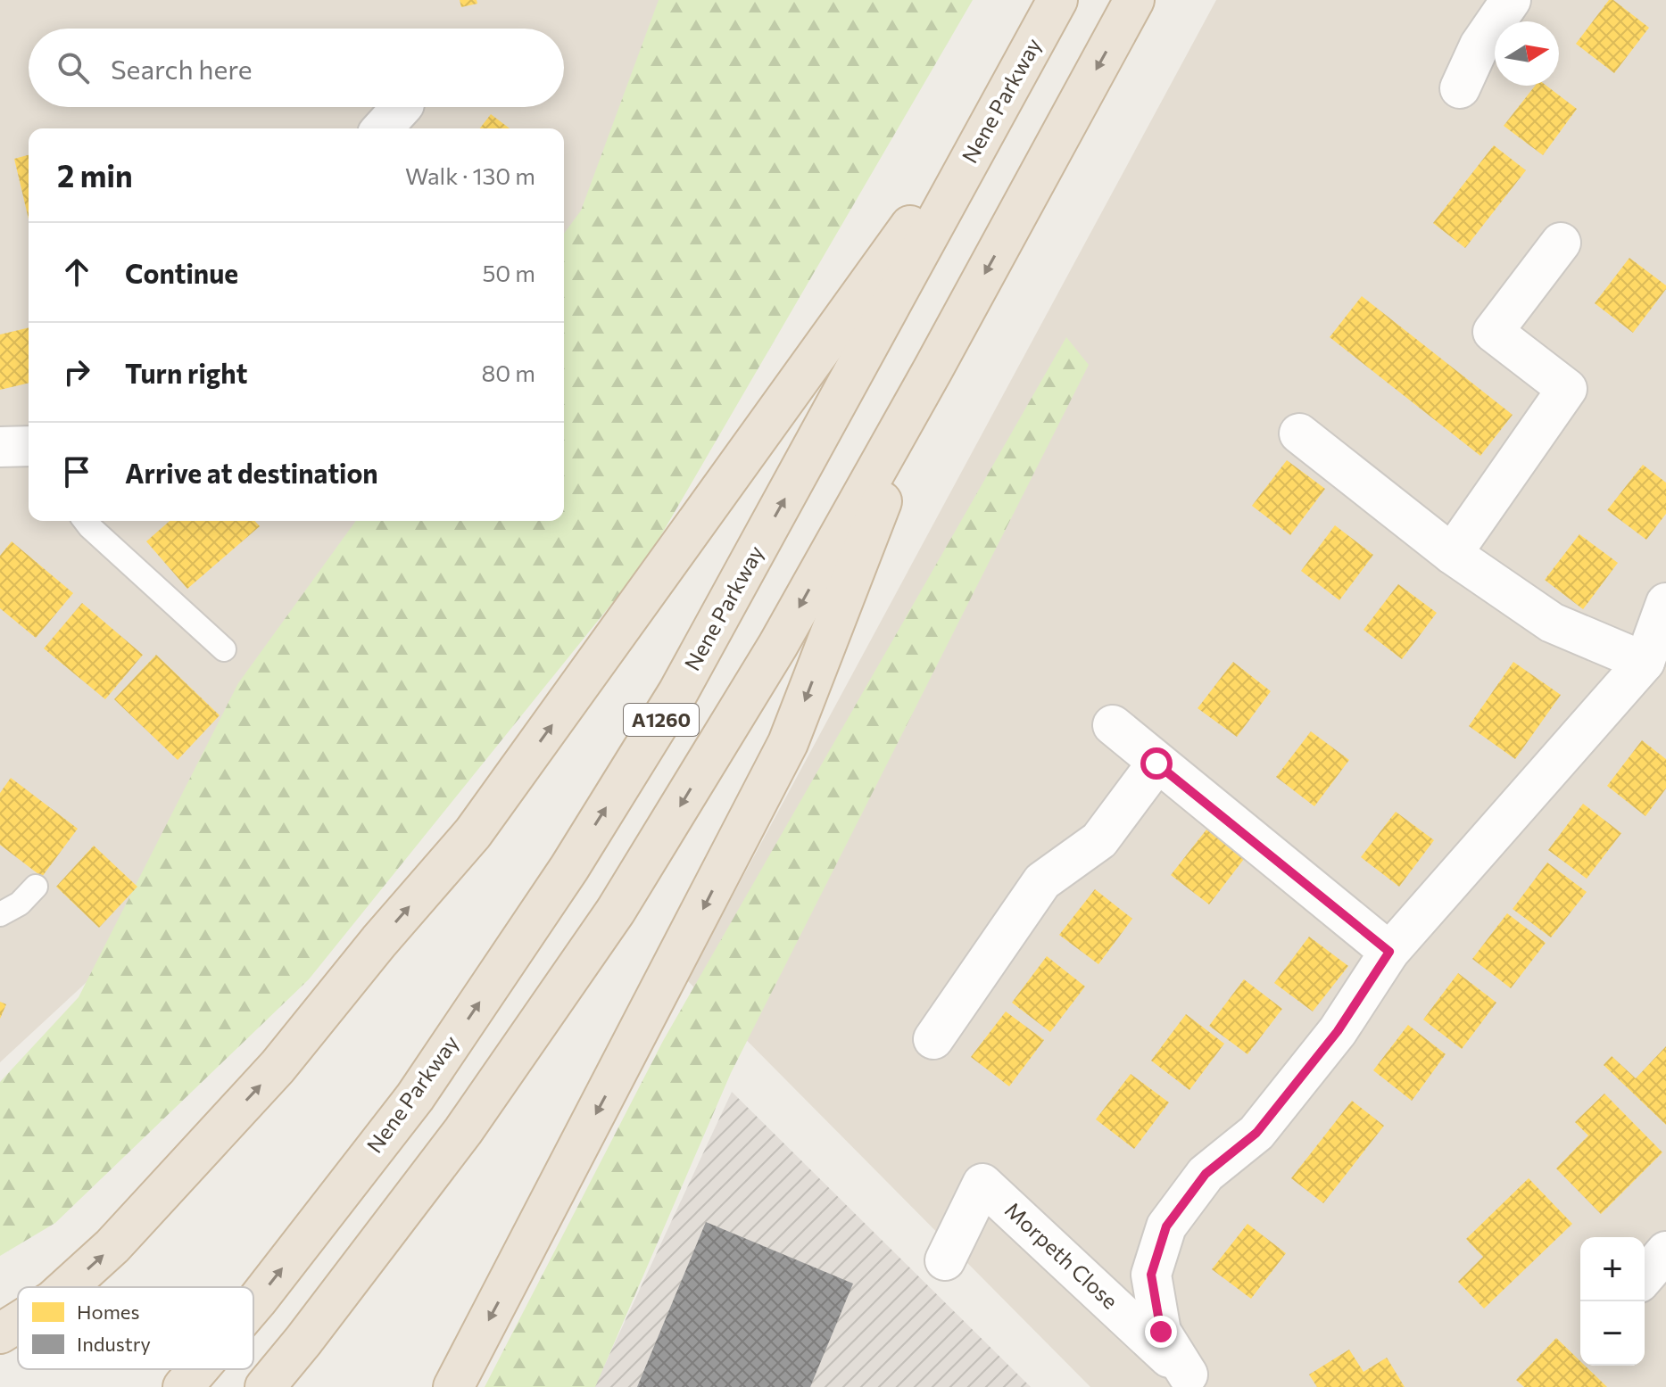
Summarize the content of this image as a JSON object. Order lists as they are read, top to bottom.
{
  "streets": {
    "highway": ["Nene Parkway", "A1260"],
    "street": ["Morpeth Close"]
  },
  "legend": ["Homes", "Industry"],
  "north": "right",
  "page": {
    "search": "Search here",
    "heading": ["2 min", "Walk · 130 m"],
    "list": [
      ["Continue", "50 m"],
      ["Turn right", "80 m"],
      "Arrive at destination"
    ],
    "map_buttons": ["+", "−"]
  }
}
